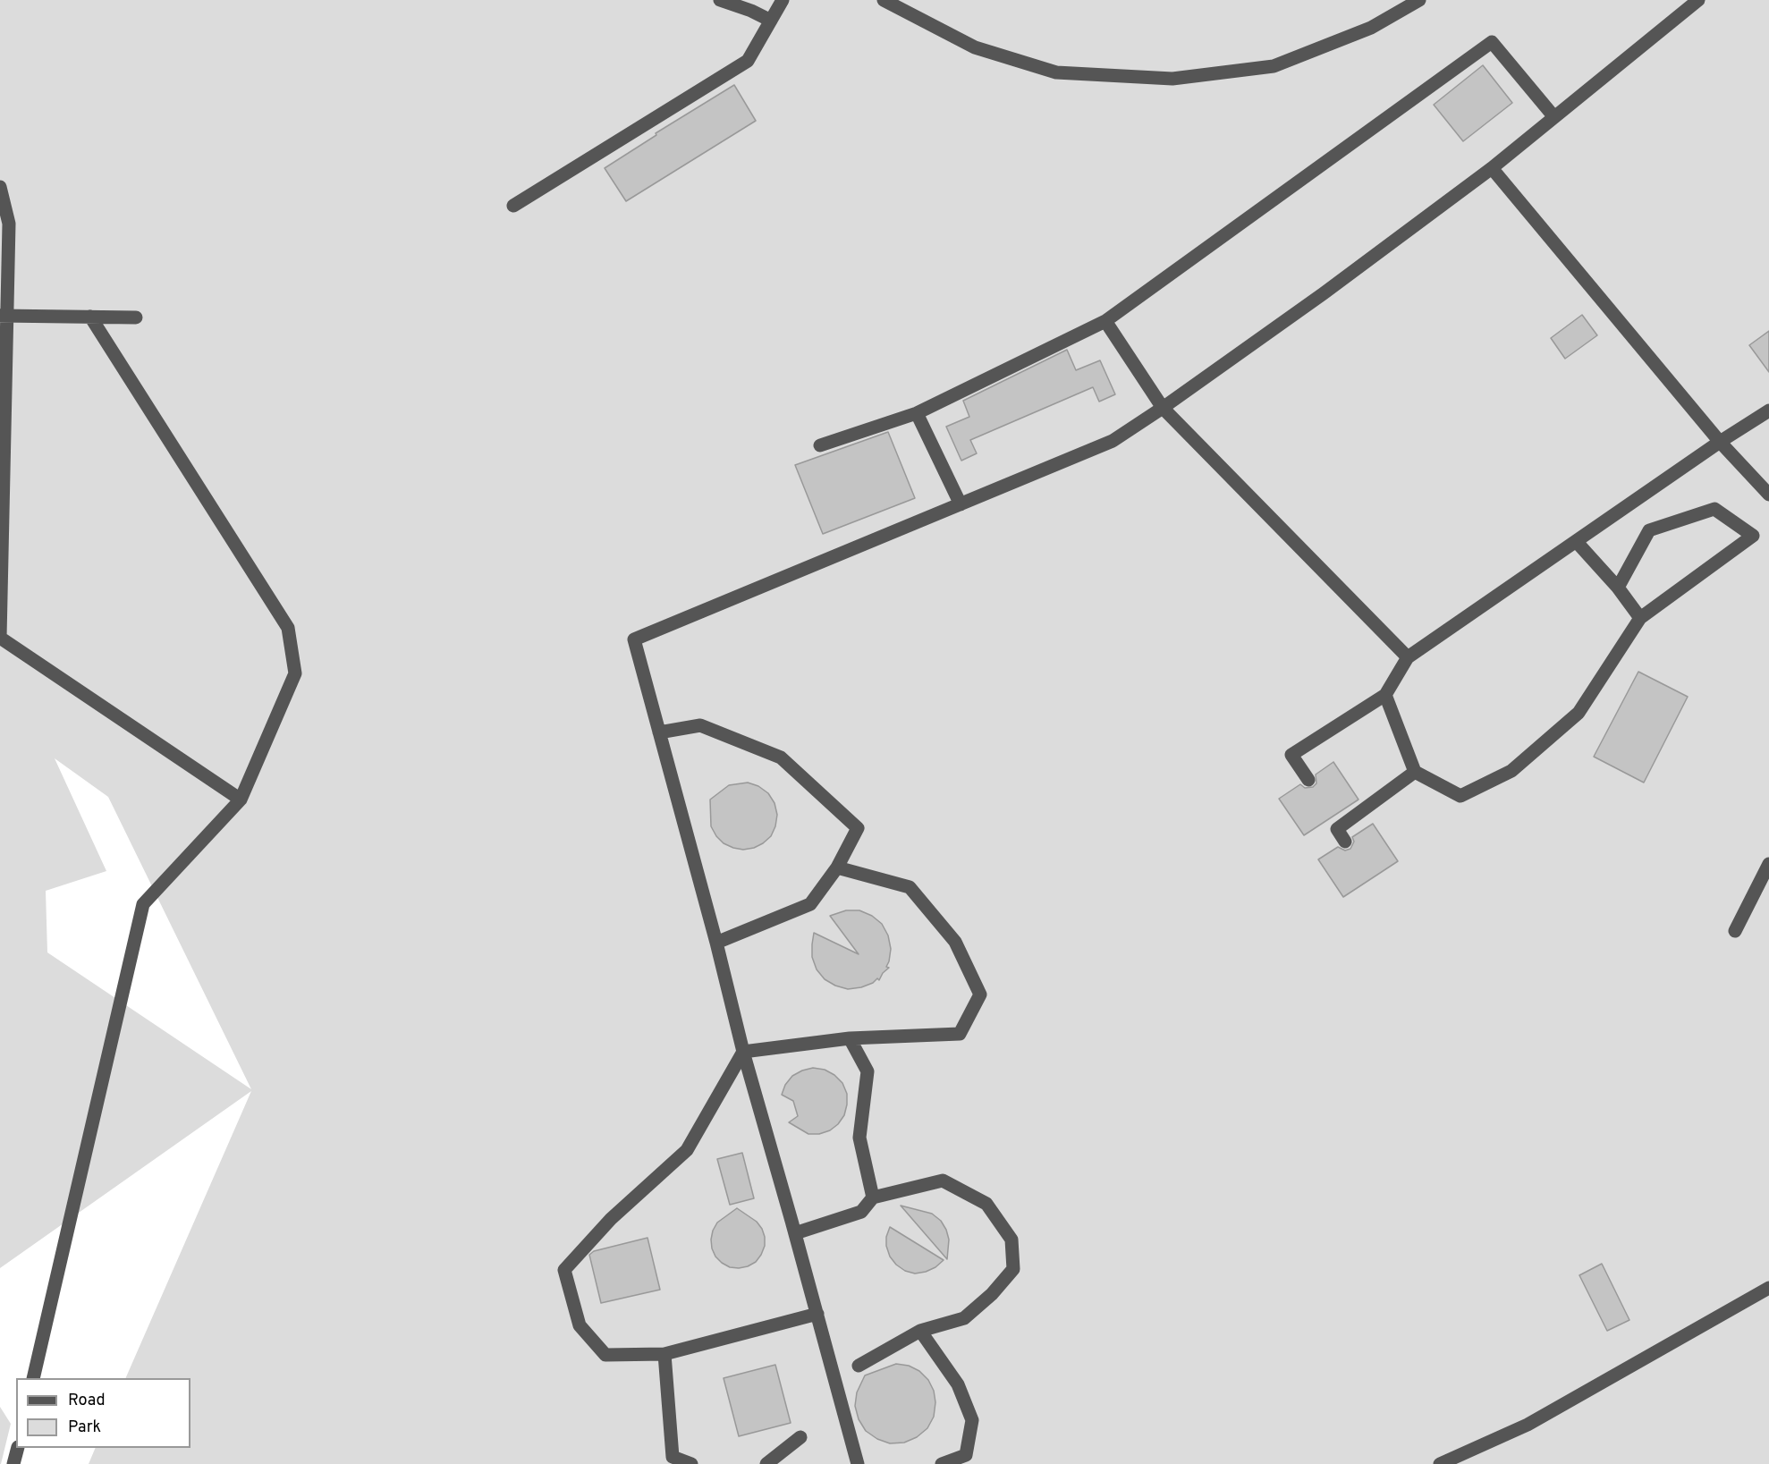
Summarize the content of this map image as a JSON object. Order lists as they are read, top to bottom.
{
  "legend": ["Road", "Park"]
}
